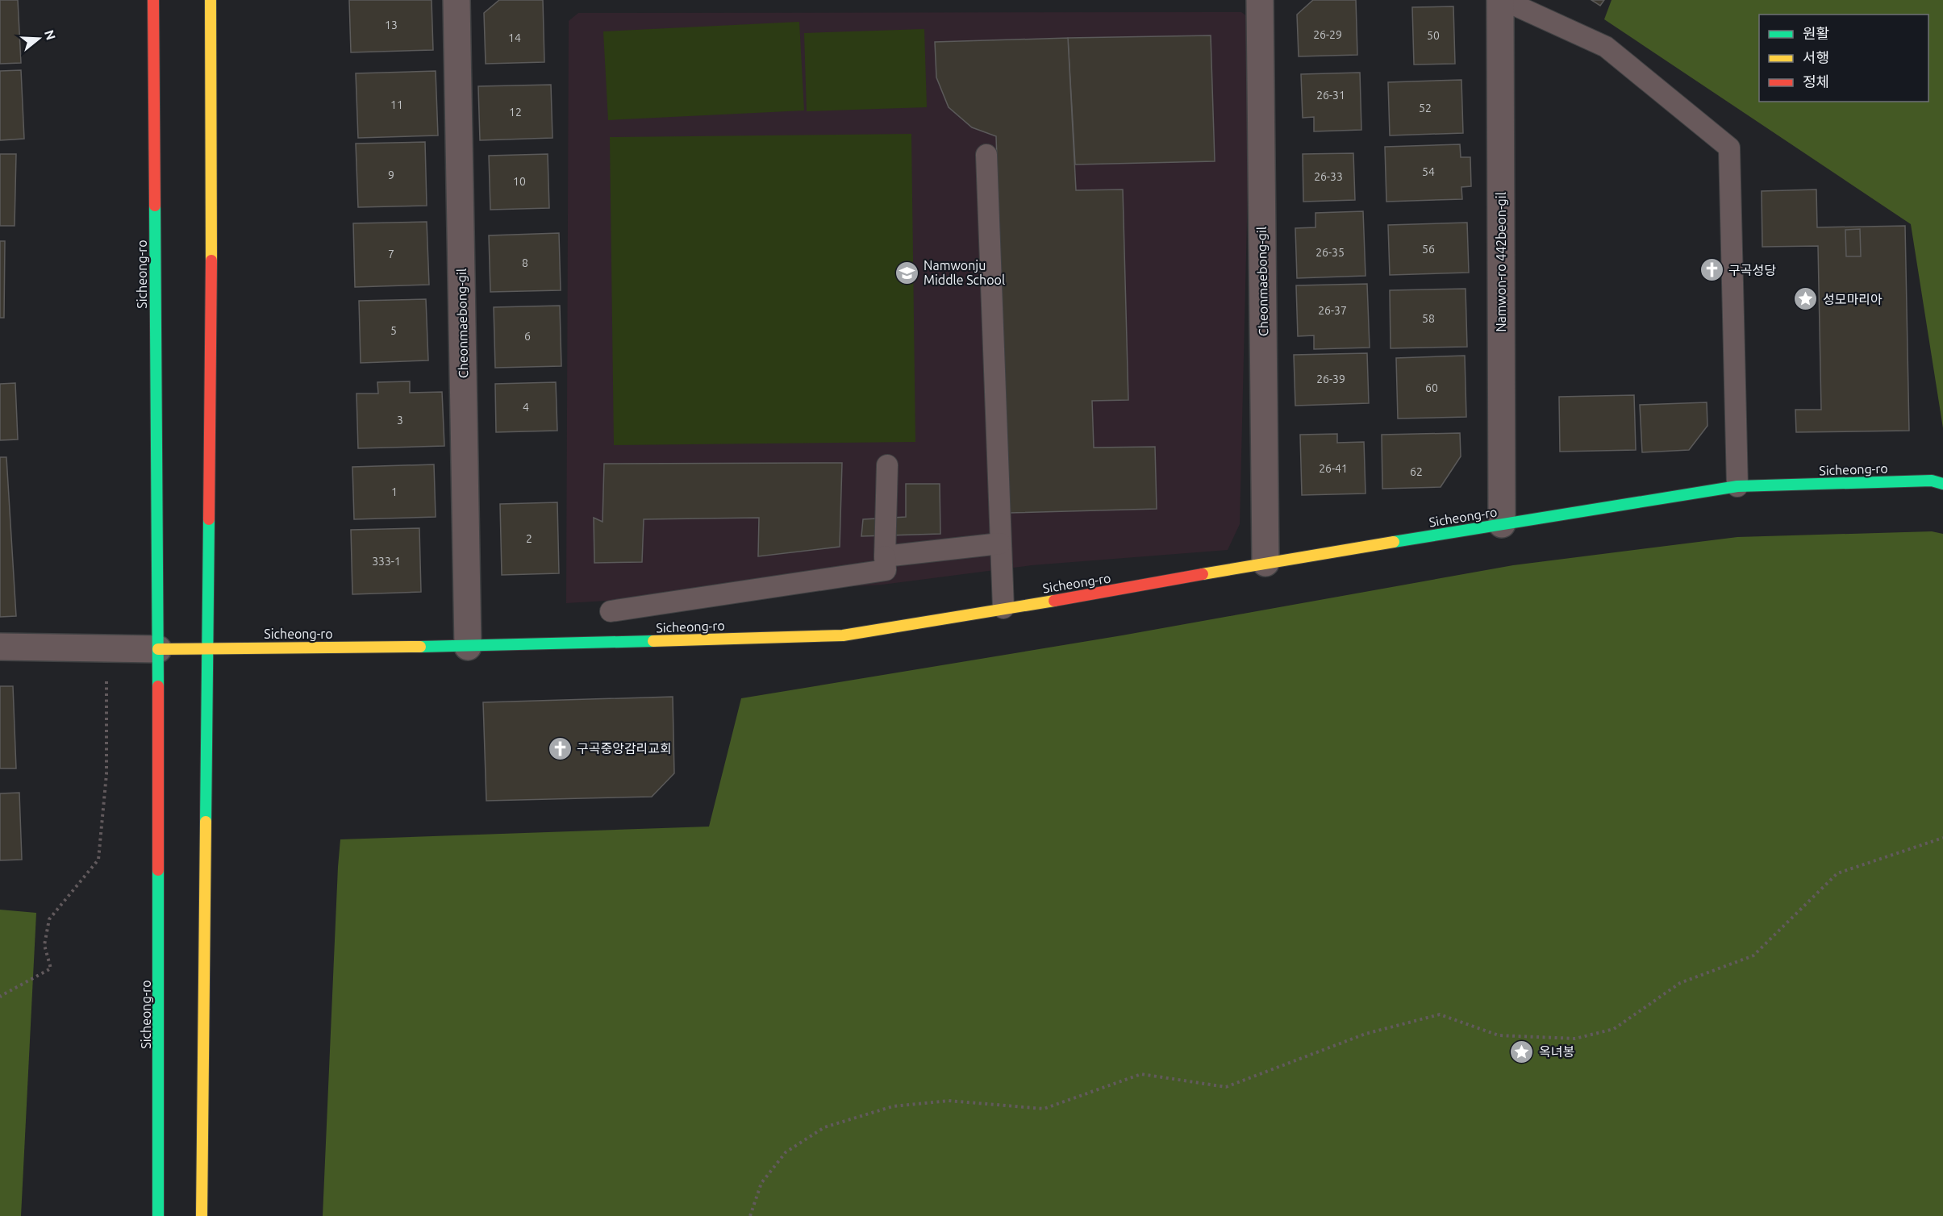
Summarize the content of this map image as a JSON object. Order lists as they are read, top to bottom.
{
  "streets": {
    "street": ["Namwon-ro 442beon-gil", "Sicheong-ro", "Cheonmaebong-gil"]
  },
  "crossings": [
    ["Namwon-ro 442beon-gil", "Sicheong-ro"],
    ["Sicheong-ro", "Cheonmaebong-gil"]
  ],
  "places": {
    "church": ["구곡성당", "구곡중앙감리교회"],
    "school or university": ["Namwonju Middle School"],
    "place": ["성모마리아", "옥녀봉"]
  },
  "house_numbers": [
    "13",
    "26-29",
    "50",
    "14",
    "26-31",
    "11",
    "52",
    "12",
    "54",
    "9",
    "26-33",
    "10",
    "56",
    "26-35",
    "7",
    "8",
    "26-37",
    "58",
    "5",
    "6",
    "26-39",
    "60",
    "4",
    "3",
    "26-41",
    "62",
    "1",
    "2",
    "333-1"
  ],
  "legend": ["원활", "서행", "정체"],
  "north": "right"
}
